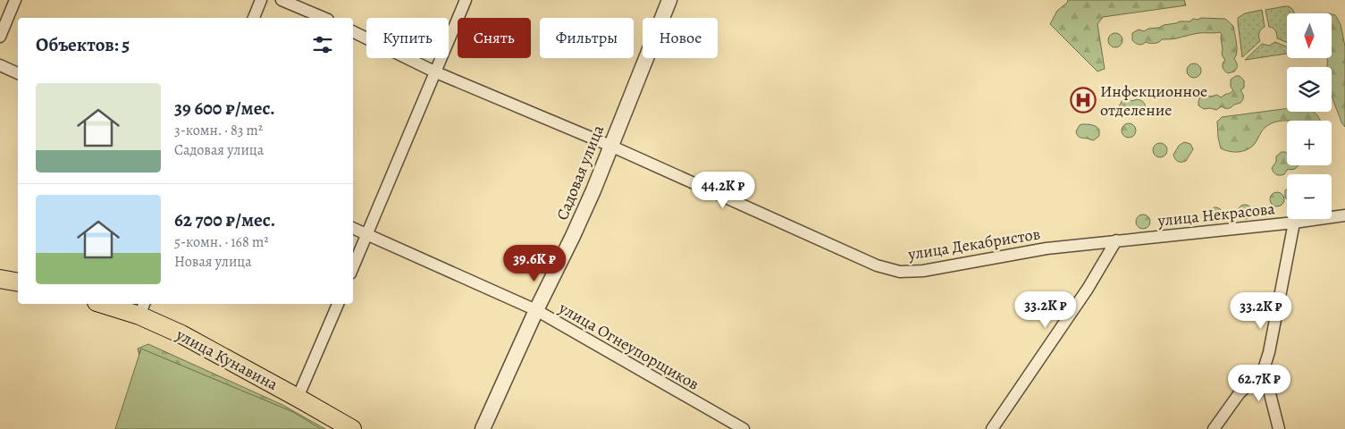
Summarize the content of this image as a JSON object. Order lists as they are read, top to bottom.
{
  "streets": {
    "main road": ["улица Кунавина"],
    "street": [
      "Садовая улица",
      "улица Некрасова",
      "улица Декабристов",
      "улица Огнеупорщиков"
    ]
  },
  "crossings": [
    ["Садовая улица", "улица Декабристов"],
    ["Садовая улица", "улица Огнеупорщиков"],
    ["улица Некрасова", "улица Декабристов"]
  ],
  "places": {
    "hospital": ["Инфекционное отделение"]
  },
  "north": "bottom",
  "page": {
    "map_buttons": ["+", "−"],
    "chip": [
      "Купить",
      "Снять",
      "Фильтры",
      "Новое"
    ],
    "heading": "Объектов: 5",
    "list": [
      {
        "name": "39 600 ₽/мес.",
        "note": "3-комн. · 83 m² · Садовая улица"
      },
      {
        "name": "62 700 ₽/мес.",
        "note": "5-комн. · 168 m² · Новая улица"
      }
    ],
    "price": [
      "44.2K ₽",
      "39.6K ₽",
      "33.2K ₽",
      "33.2K ₽",
      "62.7K ₽"
    ]
  }
}
